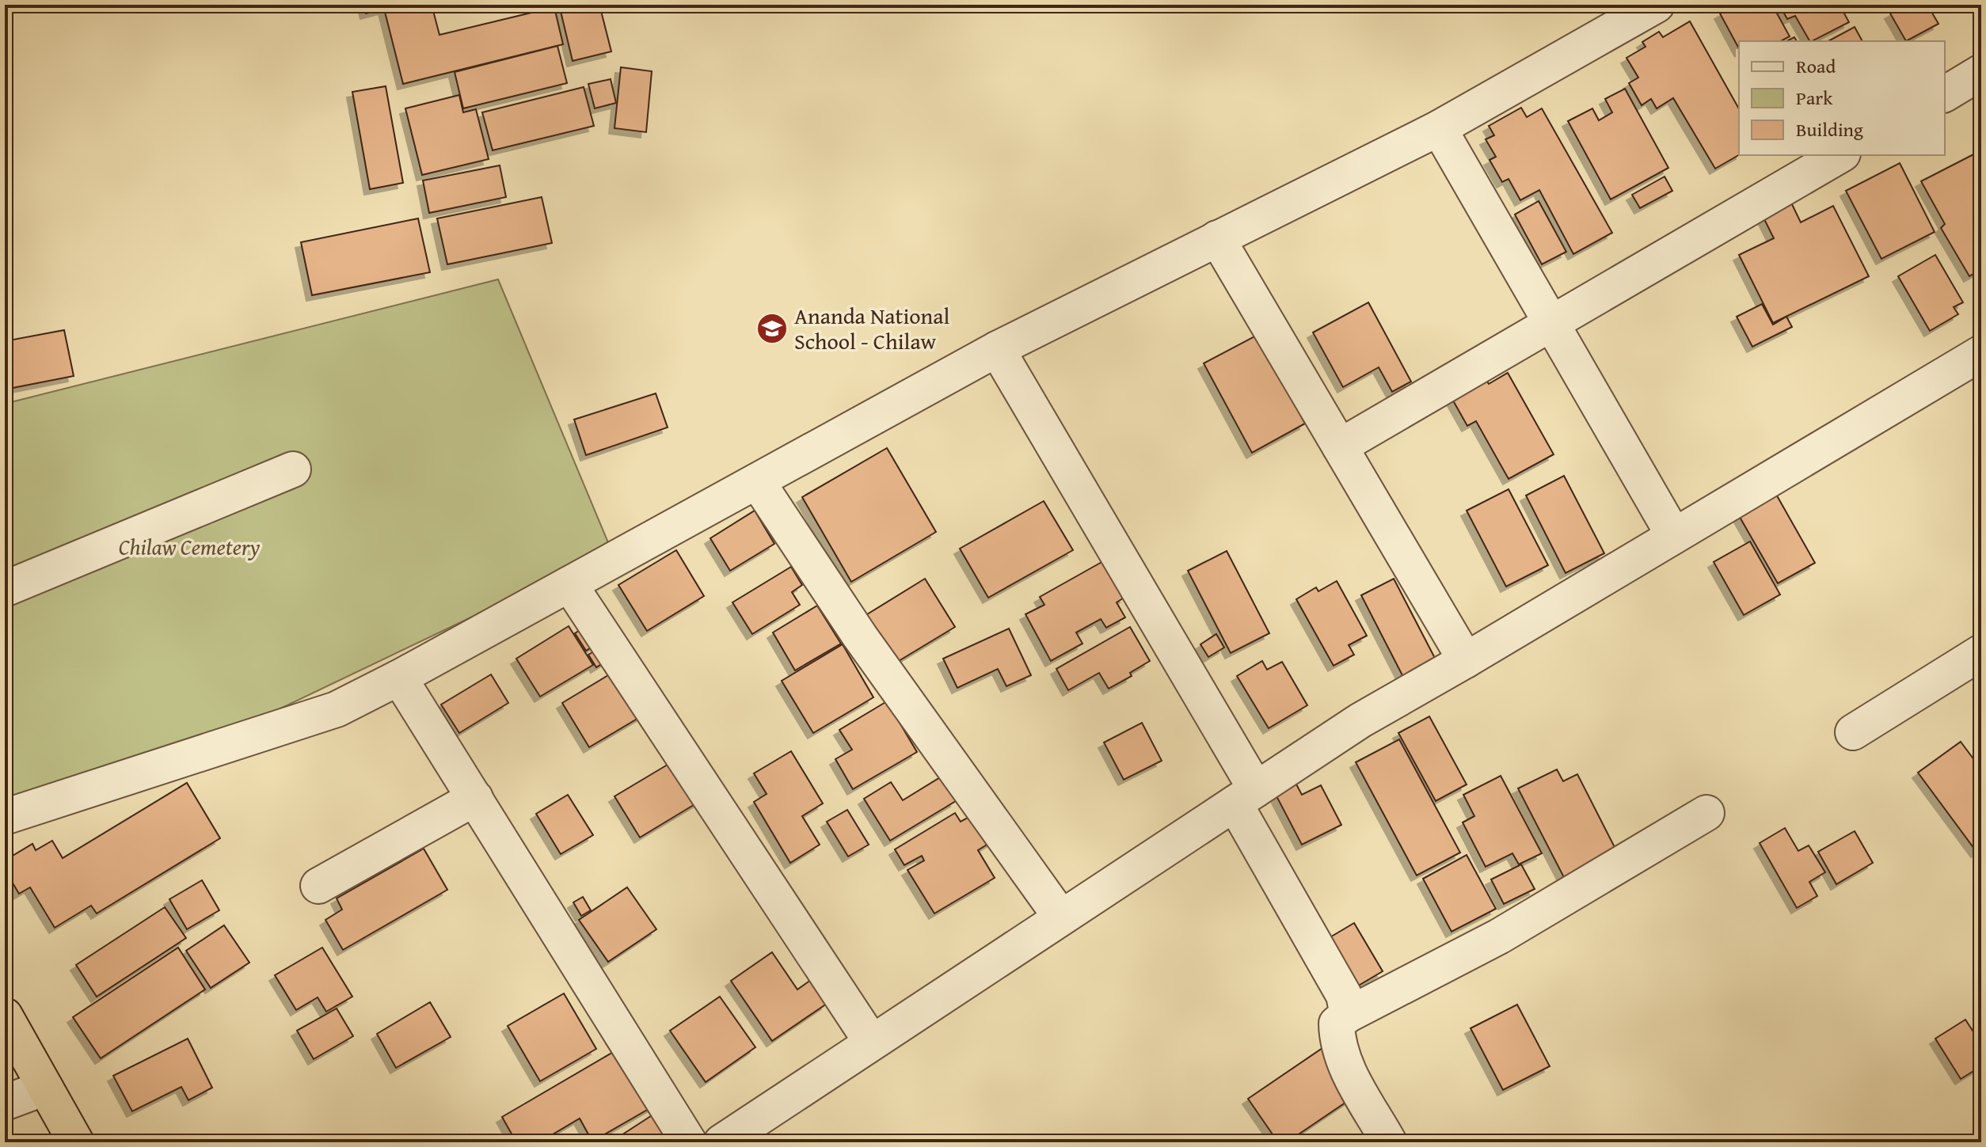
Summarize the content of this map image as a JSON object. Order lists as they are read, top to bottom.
{
  "parks": ["Chilaw Cemetery"],
  "places": {
    "school or university": ["Ananda National School - Chilaw"]
  },
  "legend": ["Road", "Park", "Building"]
}
